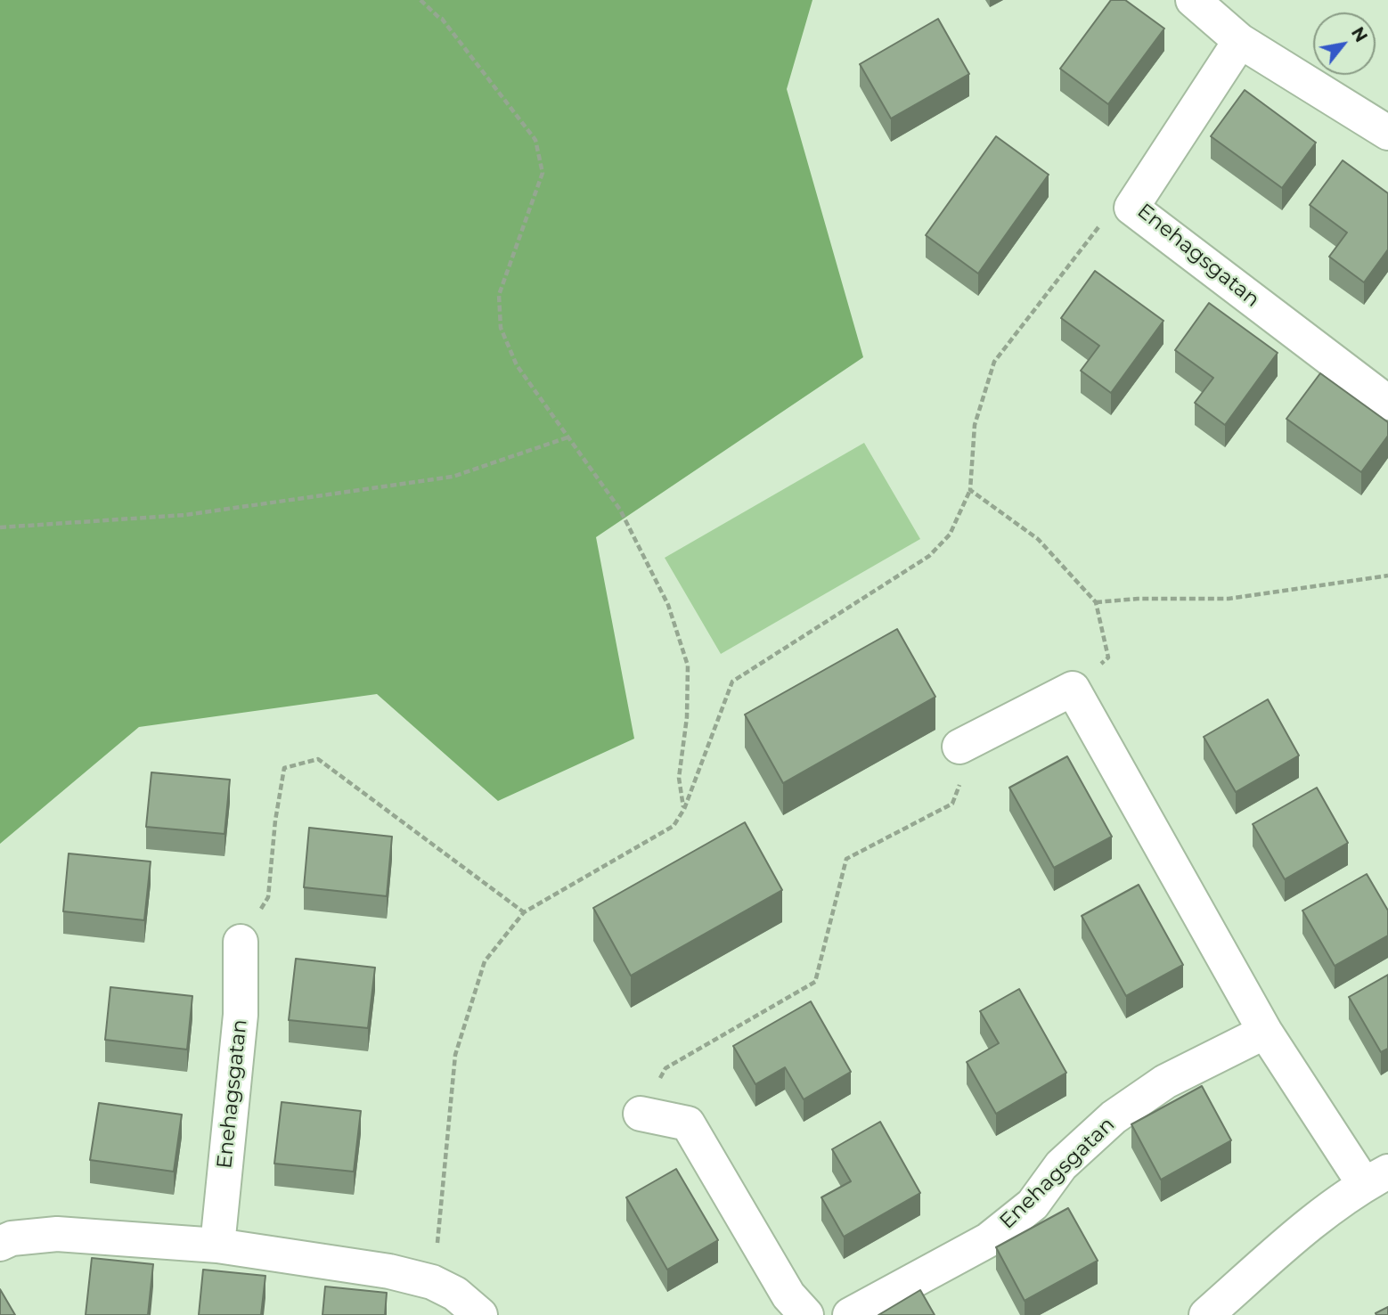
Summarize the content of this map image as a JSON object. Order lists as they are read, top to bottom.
{
  "streets": {
    "street": ["Enehagsgatan"]
  },
  "north": "top right"
}
